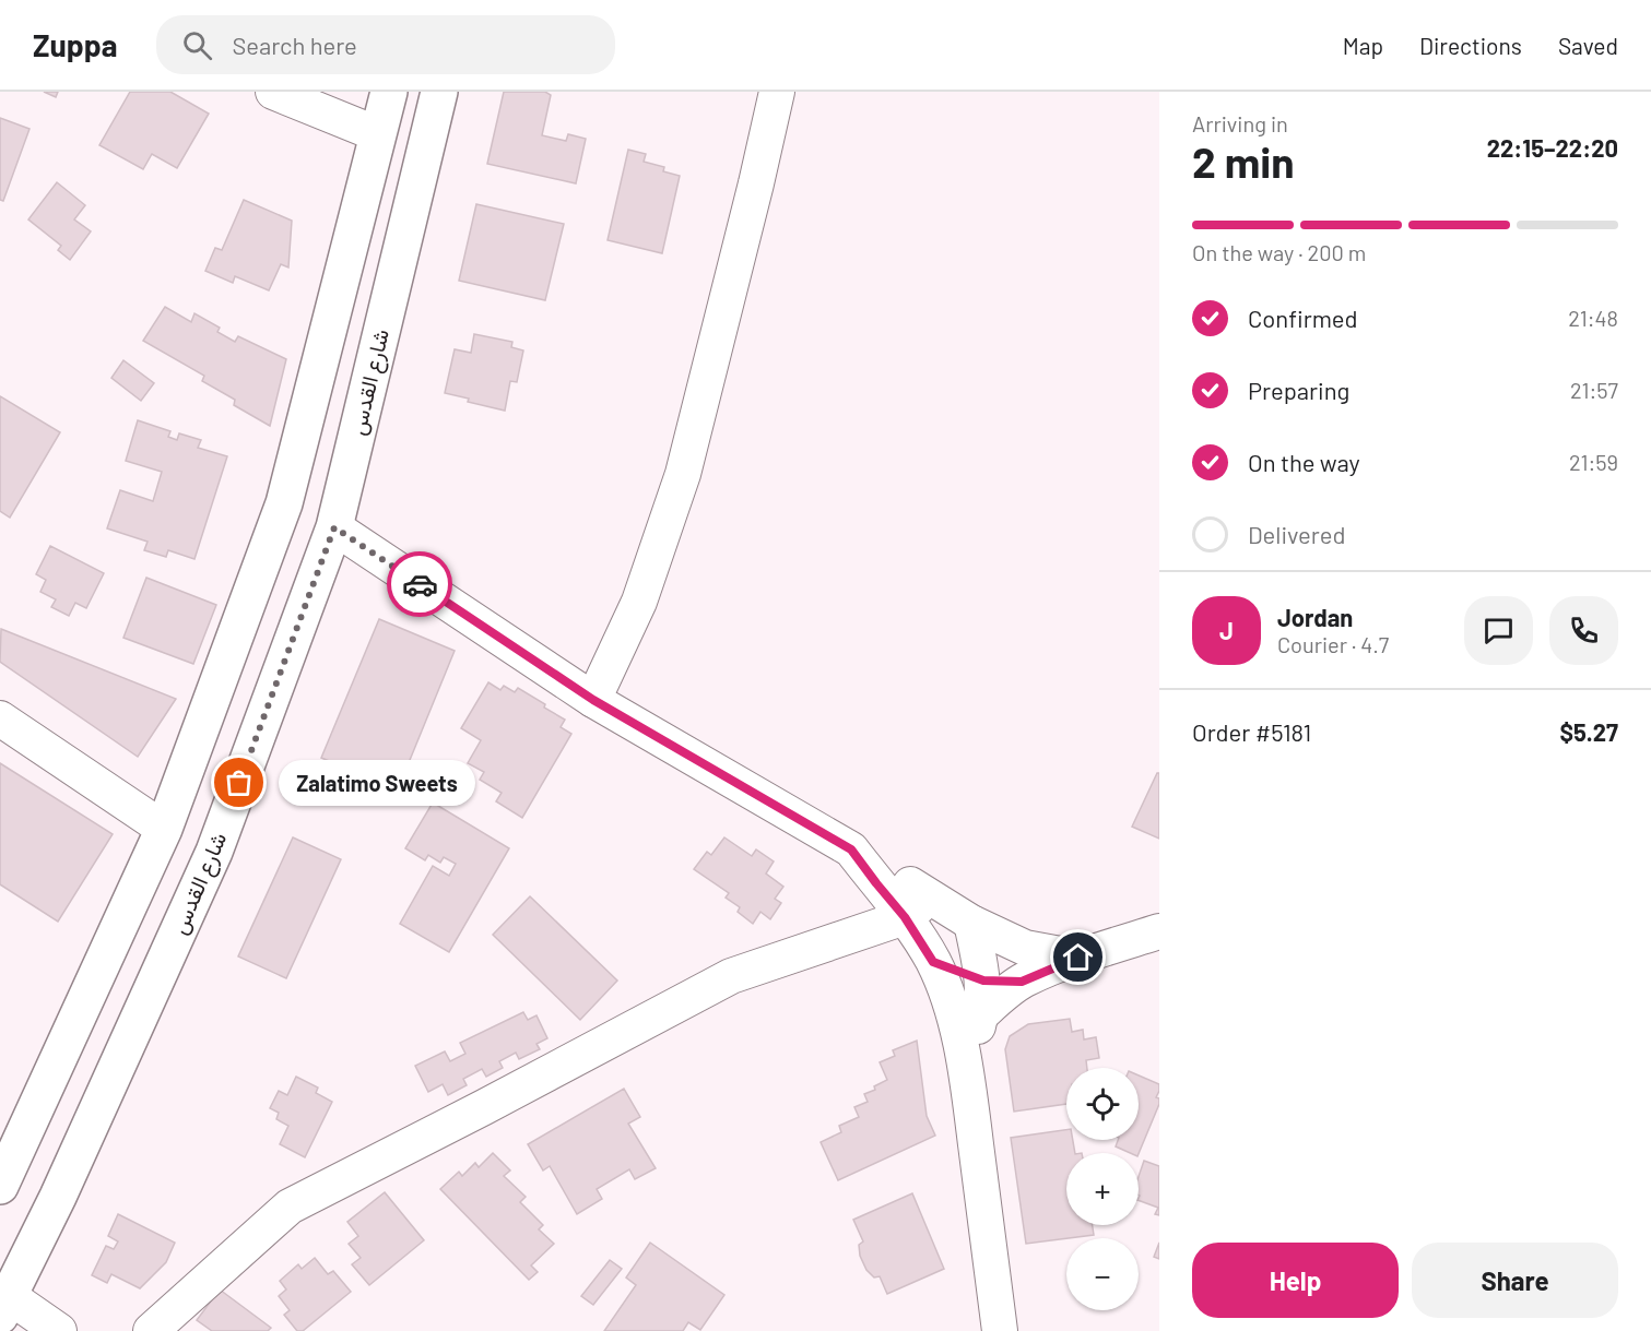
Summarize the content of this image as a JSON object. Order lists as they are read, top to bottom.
{
  "streets": {
    "main road": ["شارع القدس"]
  },
  "places": ["Zalatimo Sweets"],
  "page": {
    "header": "Zuppa",
    "search": "Search here",
    "nav": ["Map", "Directions", "Saved"],
    "heading": ["2 min", "Arriving in", "22:15–22:20"],
    "panel": [
      "Jordan",
      "Courier · 4.7",
      "Order #5181",
      "$5.27"
    ],
    "bar": "On the way · 200 m",
    "list": [
      ["Confirmed", "21:48"],
      ["Preparing", "21:57"],
      ["On the way", "21:59"],
      "Delivered"
    ],
    "round": "J",
    "bubble": "Zalatimo Sweets",
    "map_buttons": ["+", "−"],
    "buttons": ["Help", "Share"]
  }
}
